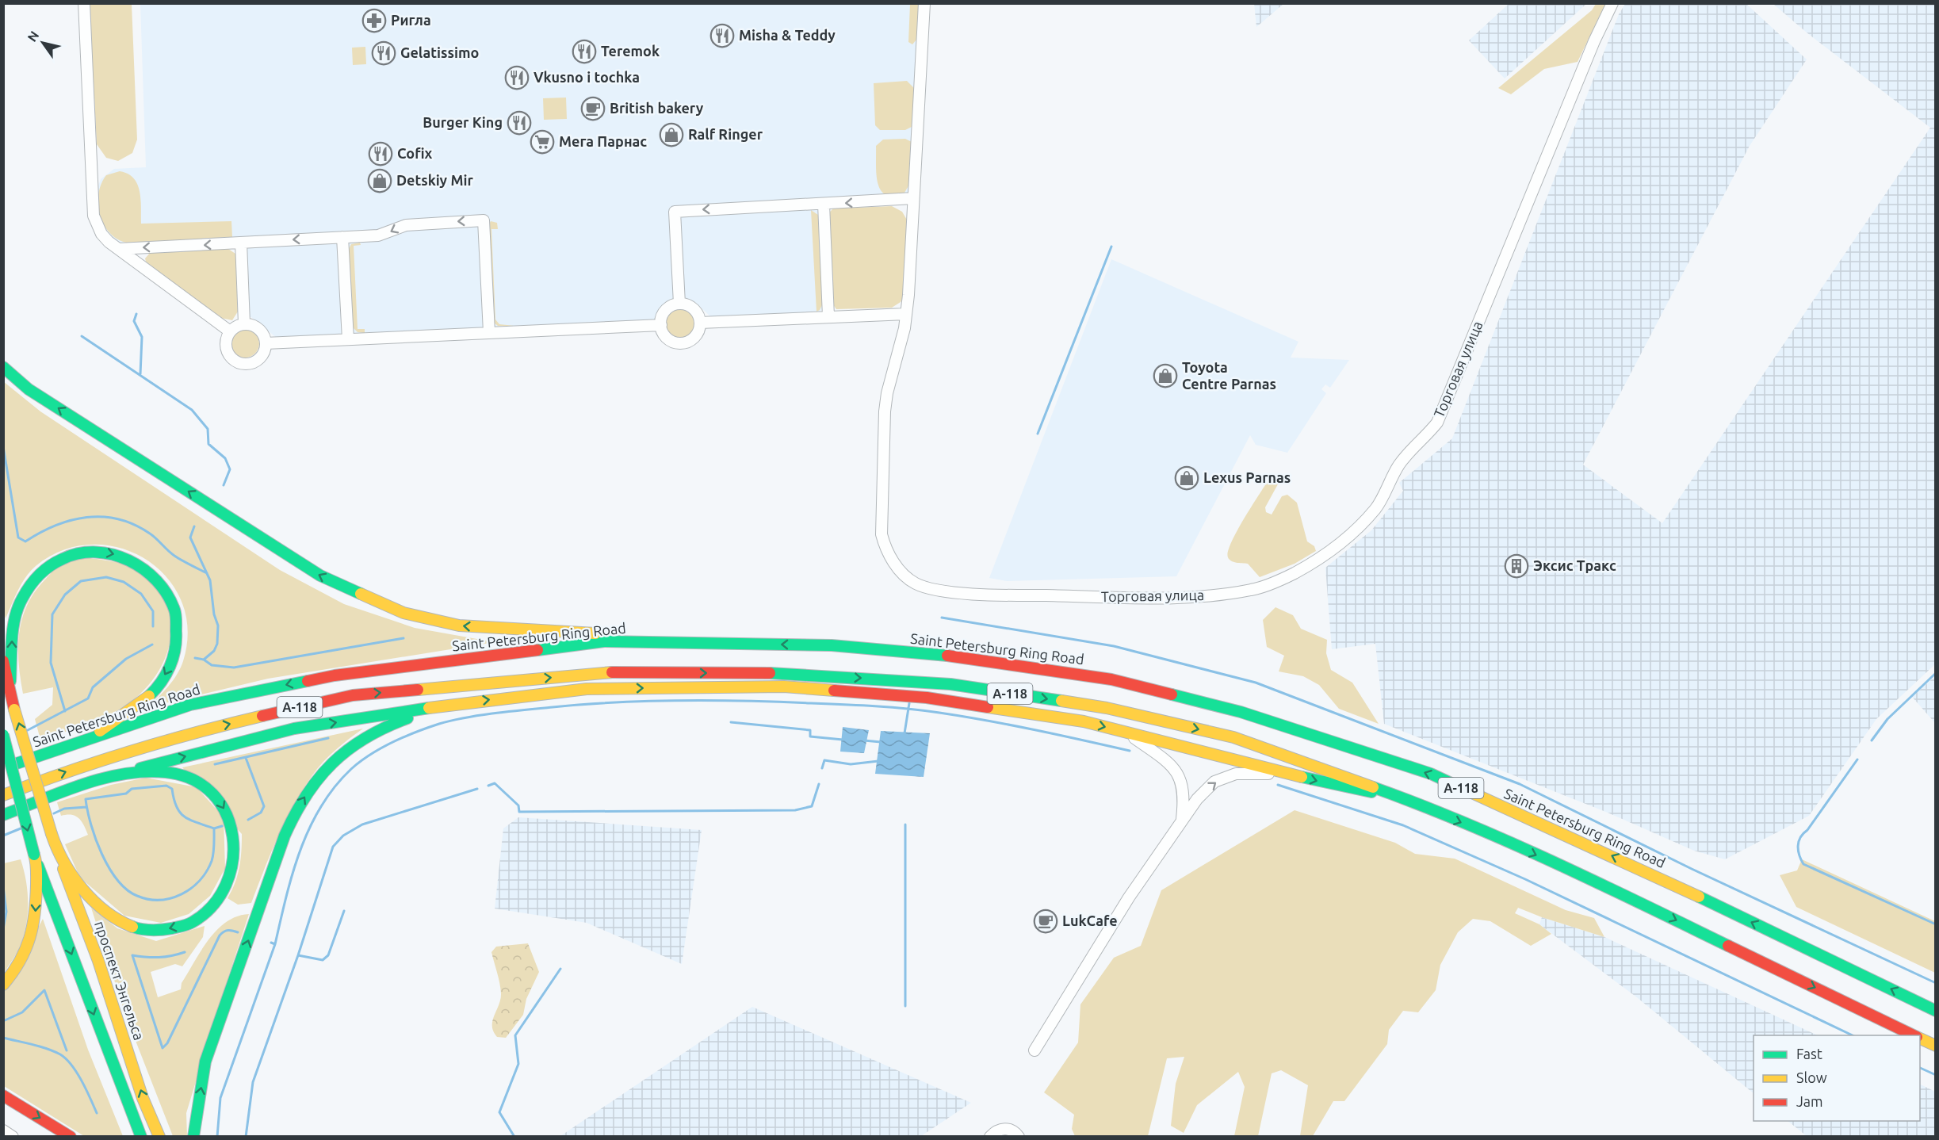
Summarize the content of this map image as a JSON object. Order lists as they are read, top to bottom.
{
  "streets": {
    "main road": ["Saint Petersburg Ring Road", "А-118", "проспект Энгельса"],
    "street": ["Торговая улица"]
  },
  "places": {
    "pharmacy": ["Ригла"],
    "restaurant": [
      "Misha & Teddy",
      "Teremok",
      "Gelatissimo",
      "Vkusno i tochka",
      "Burger King",
      "Cofix"
    ],
    "cafe": ["British bakery", "LukCafe"],
    "shop": [
      "Ralf Ringer",
      "Detskiy Mir",
      "Toyota Centre Parnas",
      "Lexus Parnas"
    ],
    "supermarket": ["Мега Парнас"],
    "building": ["Эксис Тракс"]
  },
  "legend": ["Fast", "Slow", "Jam"],
  "north": "top left"
}
